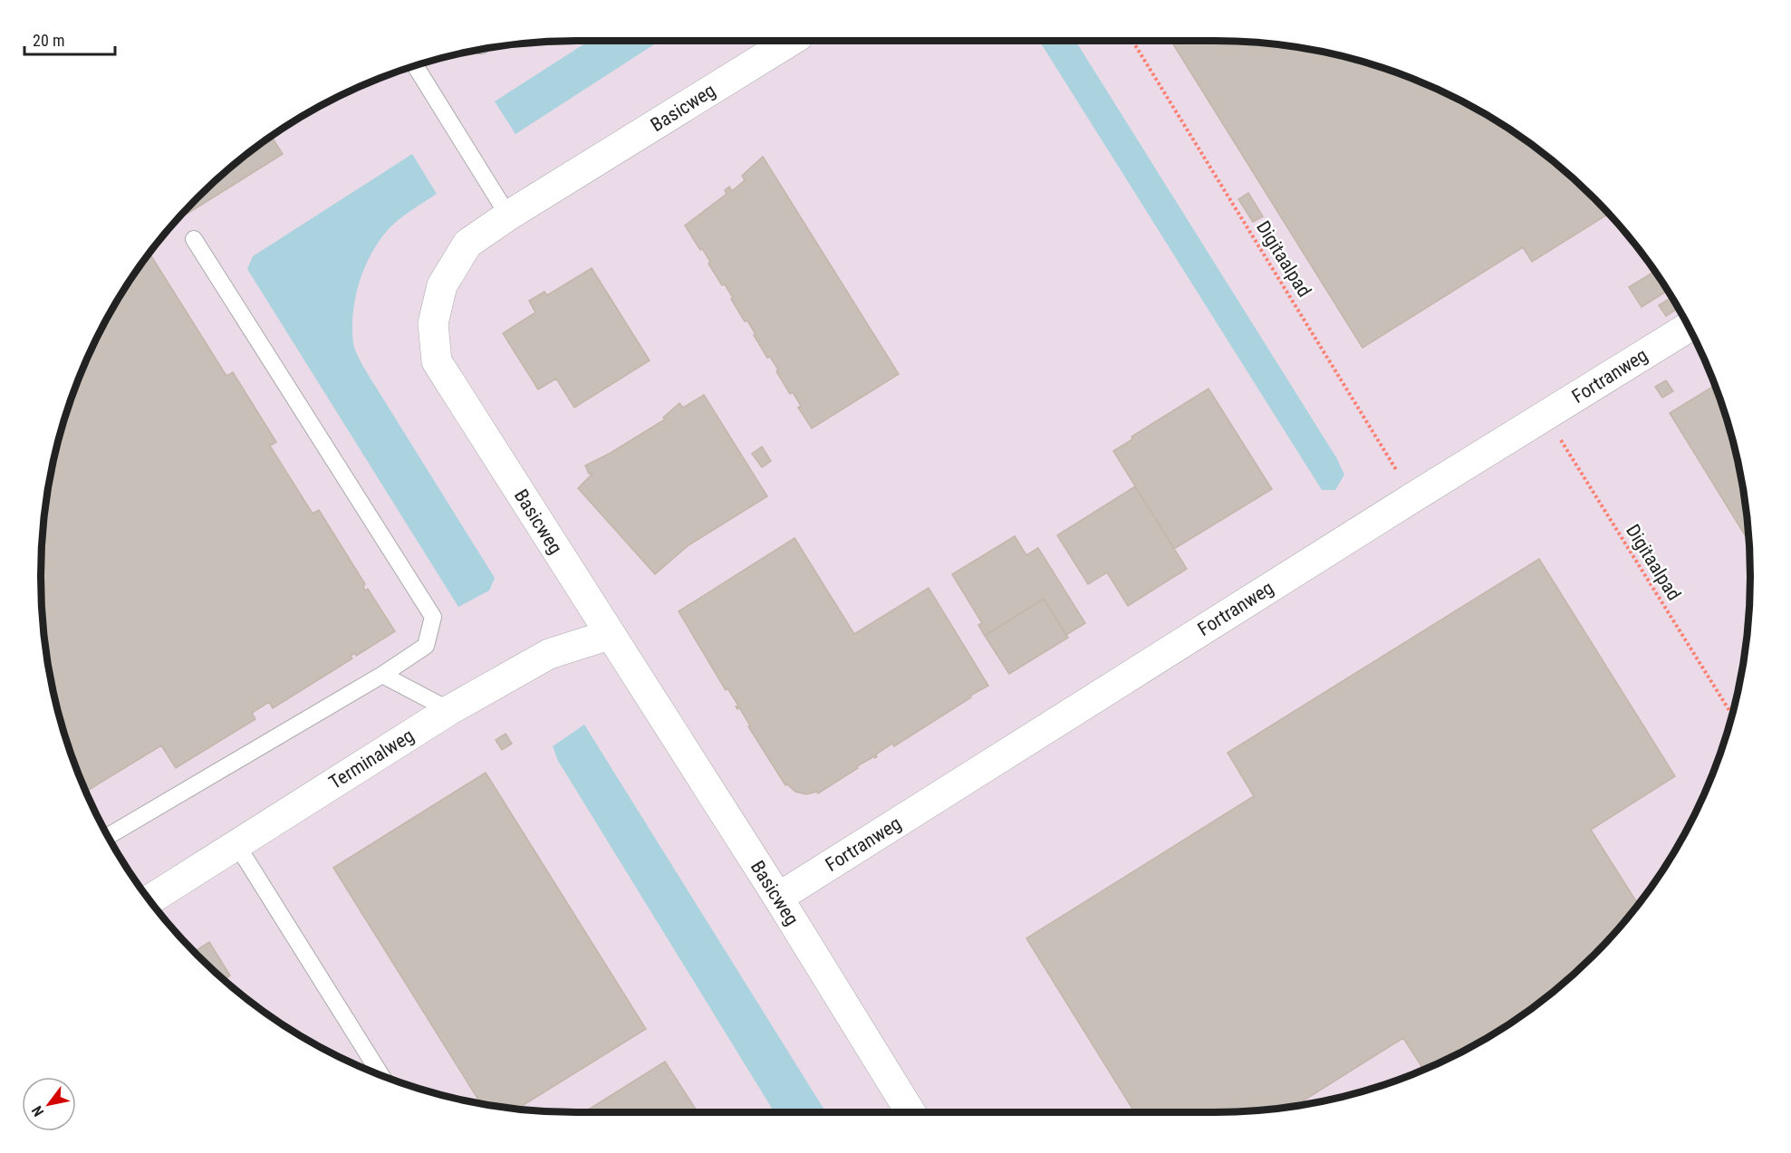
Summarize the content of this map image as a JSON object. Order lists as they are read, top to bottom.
{
  "streets": {
    "street": ["Basicweg", "Fortranweg", "Terminalweg"],
    "path": ["Digitaalpad"]
  },
  "crossings": [
    ["Basicweg", "Fortranweg"],
    ["Basicweg", "Terminalweg"],
    ["Digitaalpad", "Fortranweg"]
  ],
  "scale_bar": "20 m",
  "north": "bottom left"
}
